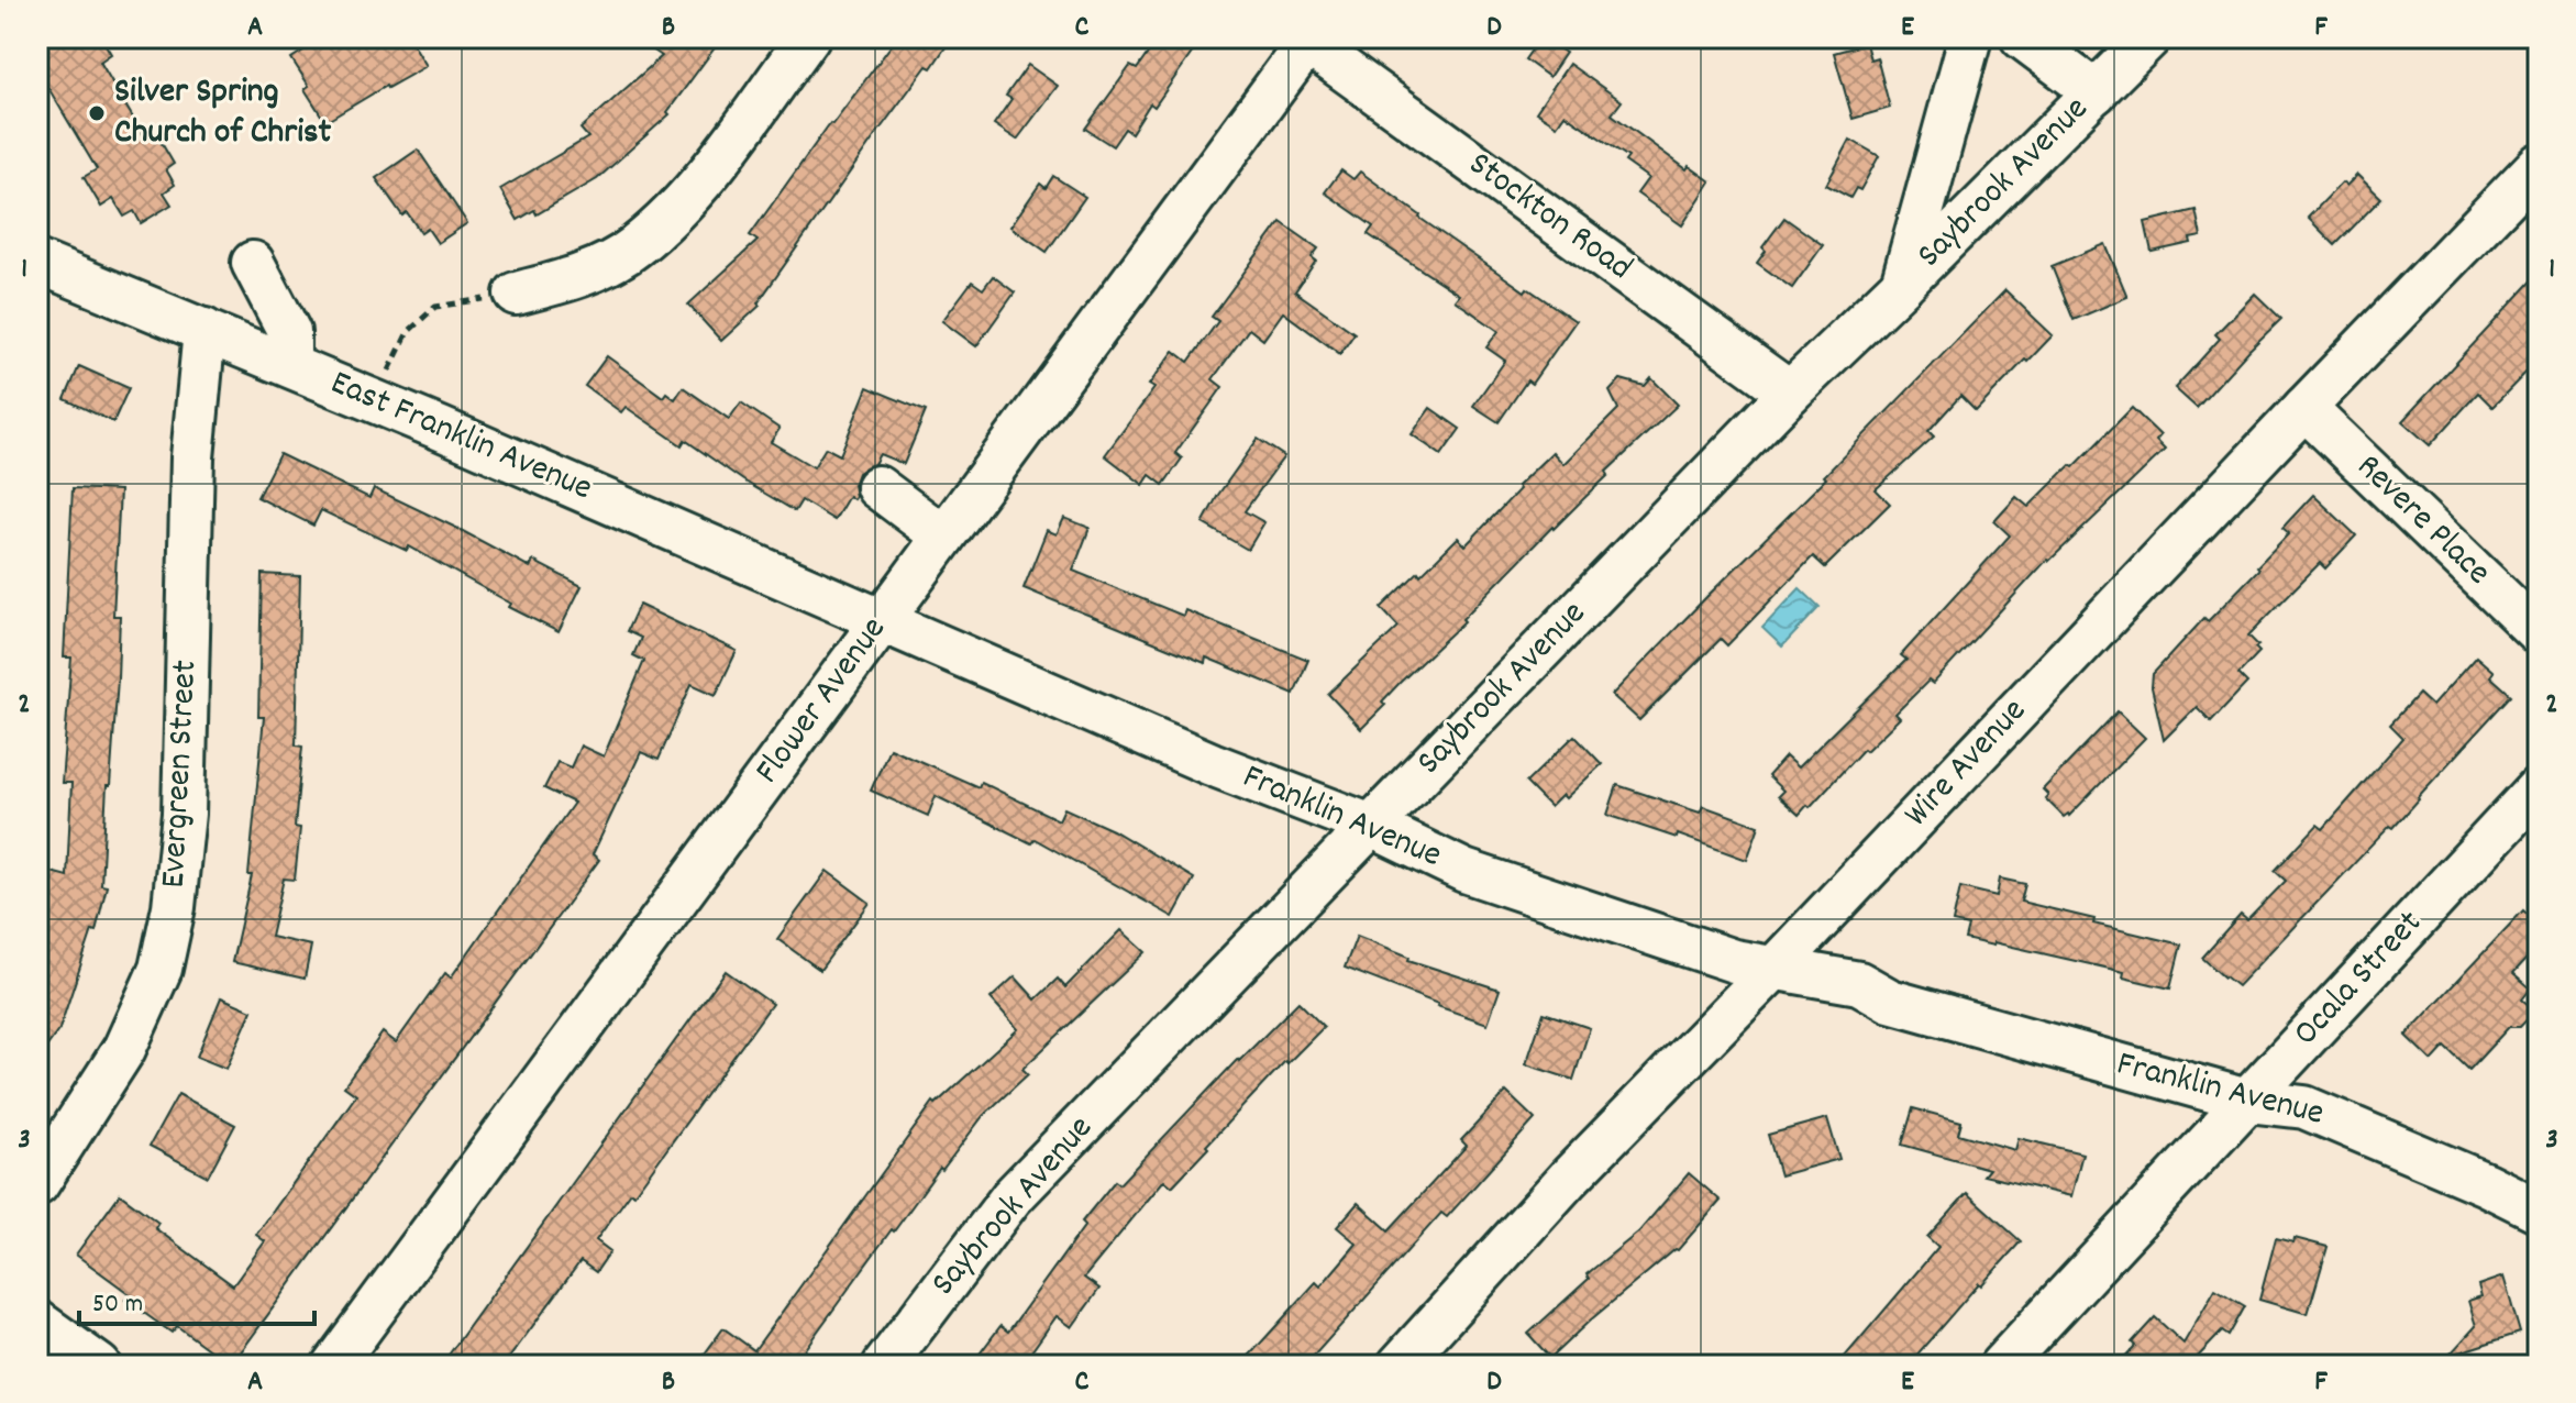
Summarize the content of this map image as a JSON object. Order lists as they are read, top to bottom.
{
  "streets": {
    "street": [
      "Saybrook Avenue",
      "Stockton Road",
      "East Franklin Avenue",
      "Revere Place",
      "Flower Avenue",
      "Wire Avenue",
      "Evergreen Street",
      "Franklin Avenue",
      "Ocala Street"
    ]
  },
  "crossings": [
    ["Saybrook Avenue", "Stockton Road"],
    ["Saybrook Avenue", "Franklin Avenue"],
    ["Stockton Road", "Flower Avenue"],
    ["East Franklin Avenue", "Flower Avenue"],
    ["East Franklin Avenue", "Evergreen Street"],
    ["East Franklin Avenue", "Franklin Avenue"],
    ["Revere Place", "Wire Avenue"],
    ["Flower Avenue", "Franklin Avenue"],
    ["Wire Avenue", "Franklin Avenue"],
    ["Franklin Avenue", "Ocala Street"]
  ],
  "places": ["Silver Spring Church of Christ"],
  "scale_bar": "50 m",
  "grid": {
    "columns": [
      "A",
      "B",
      "C",
      "D",
      "E",
      "F"
    ],
    "rows": ["1", "2", "3"]
  }
}
